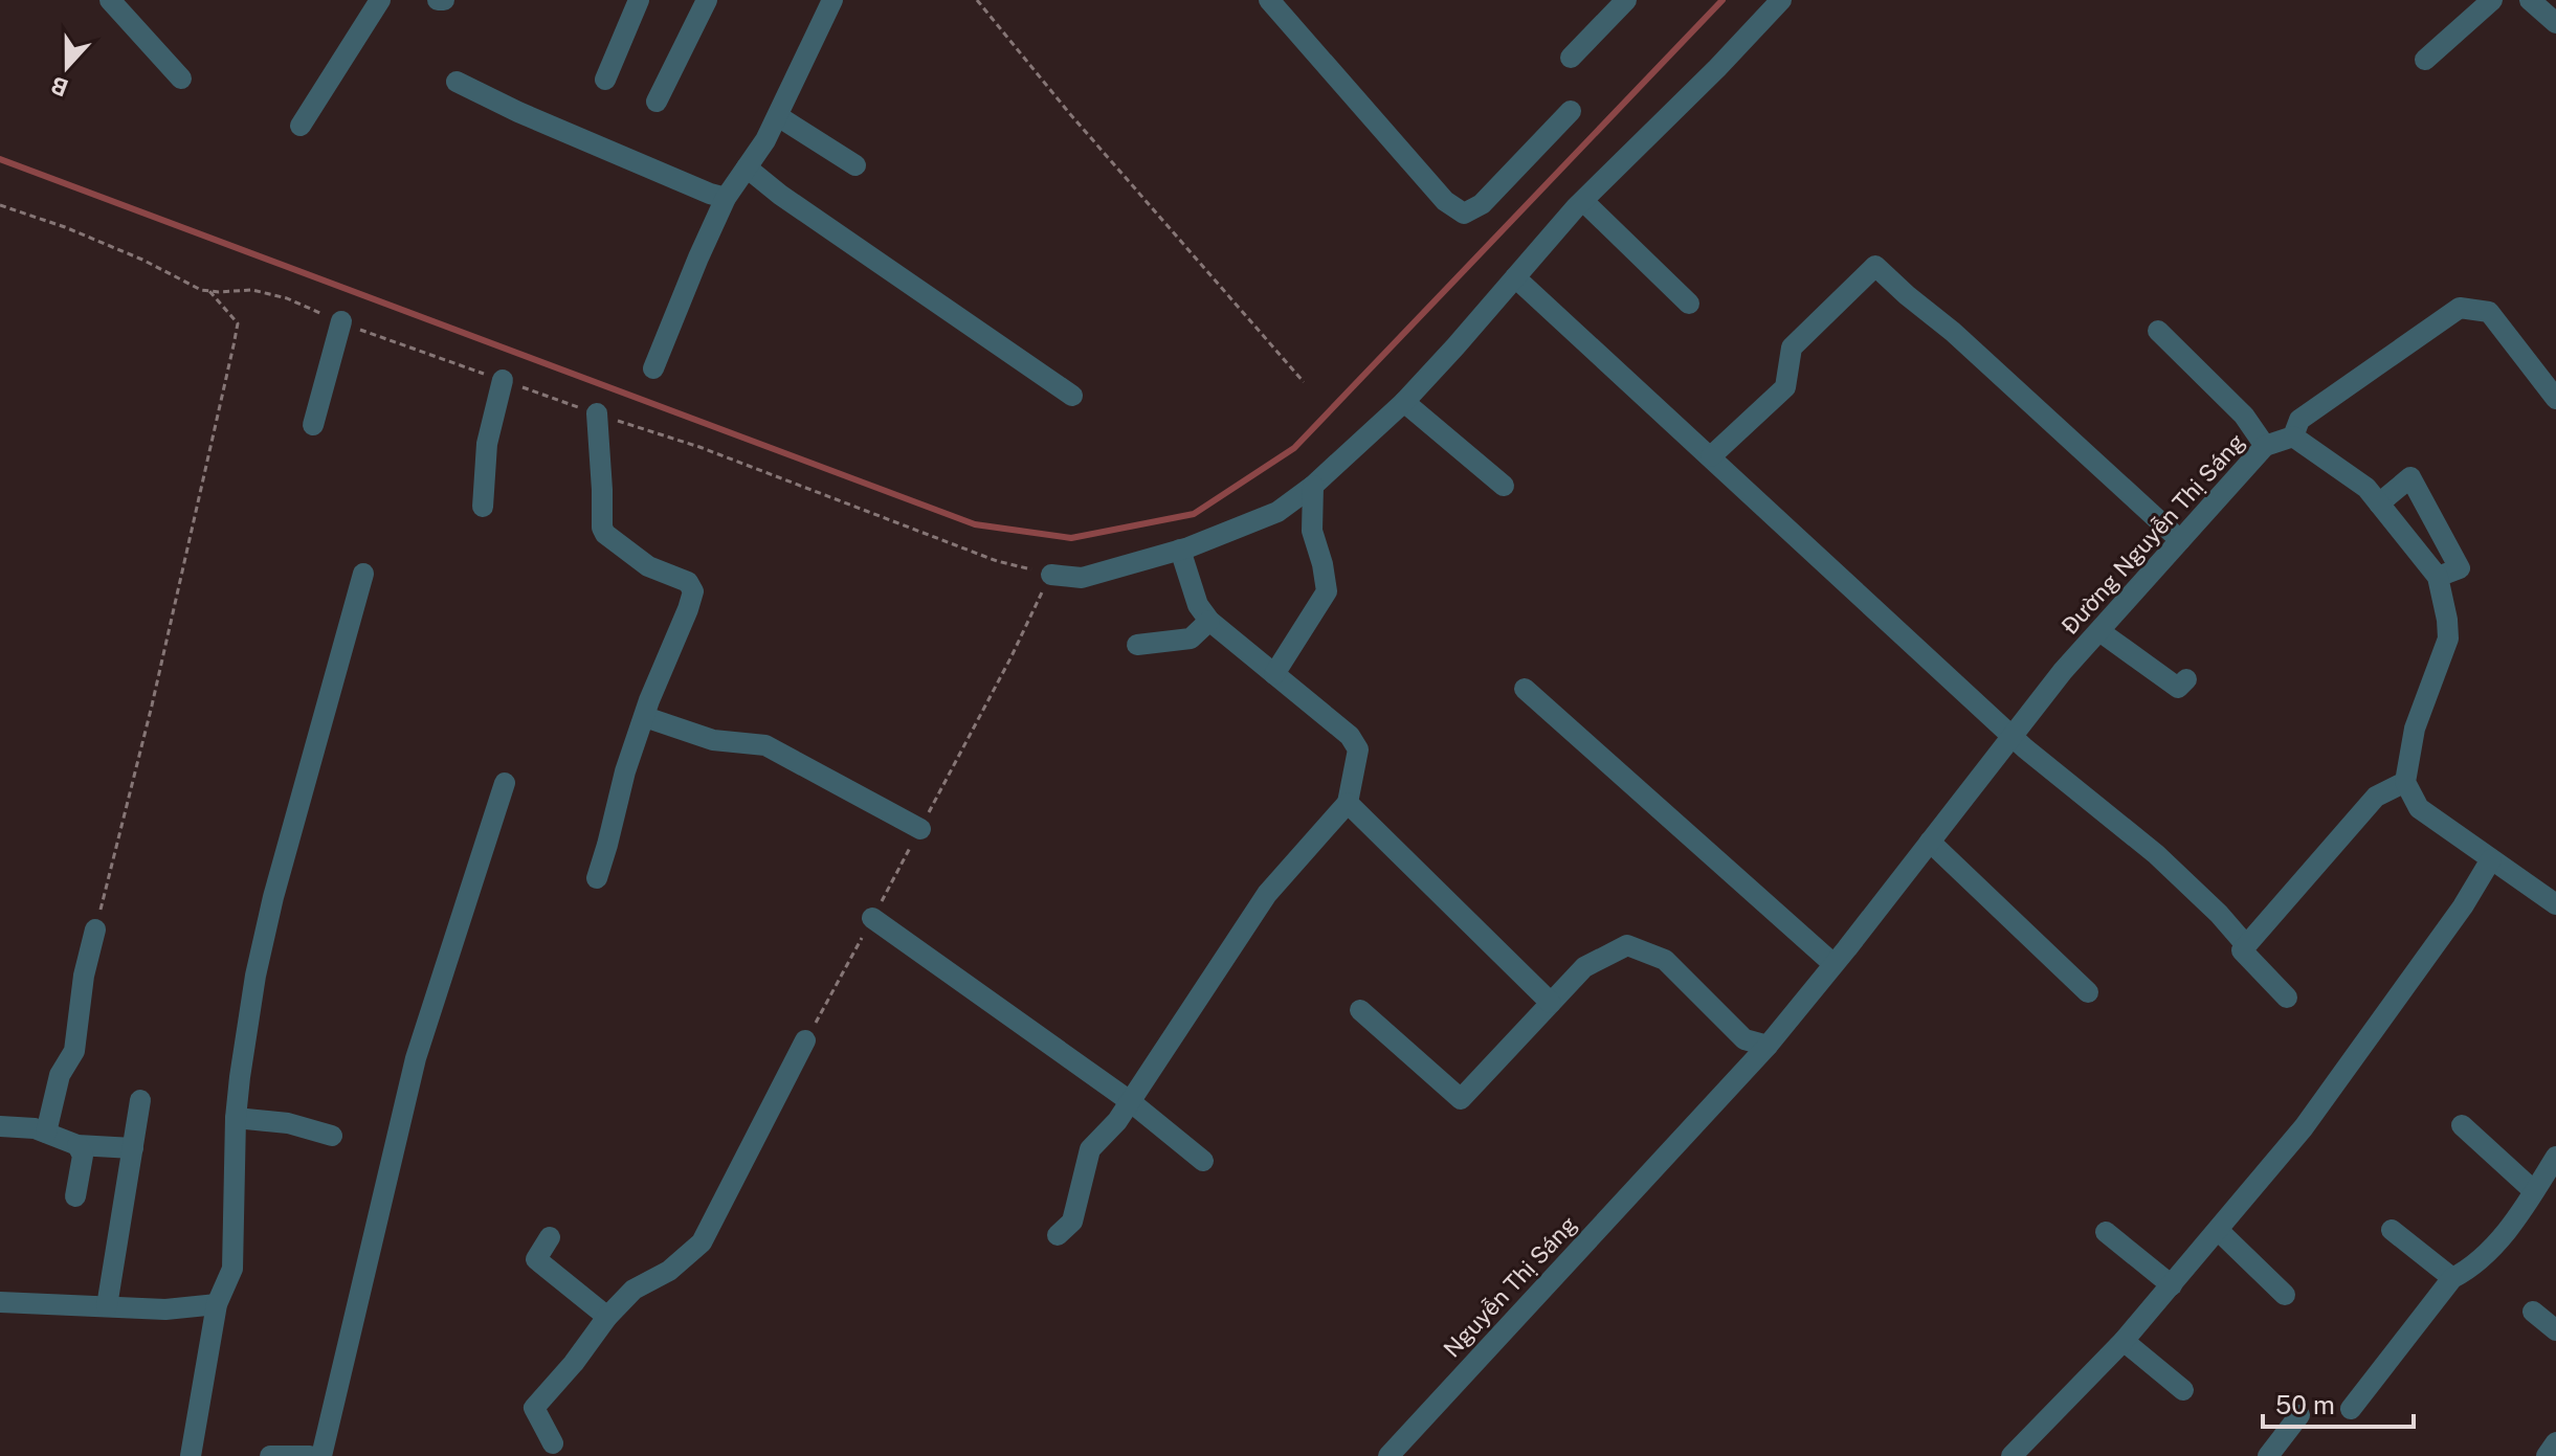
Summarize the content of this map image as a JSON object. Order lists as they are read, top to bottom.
{
  "streets": {
    "street": ["Đường Nguyễn Thị Sáng", "Nguyễn Thị Sáng"]
  },
  "crossings": [
    ["Đường Nguyễn Thị Sáng", "Nguyễn Thị Sáng"]
  ],
  "scale_bar": "50 m",
  "north": "bottom"
}
